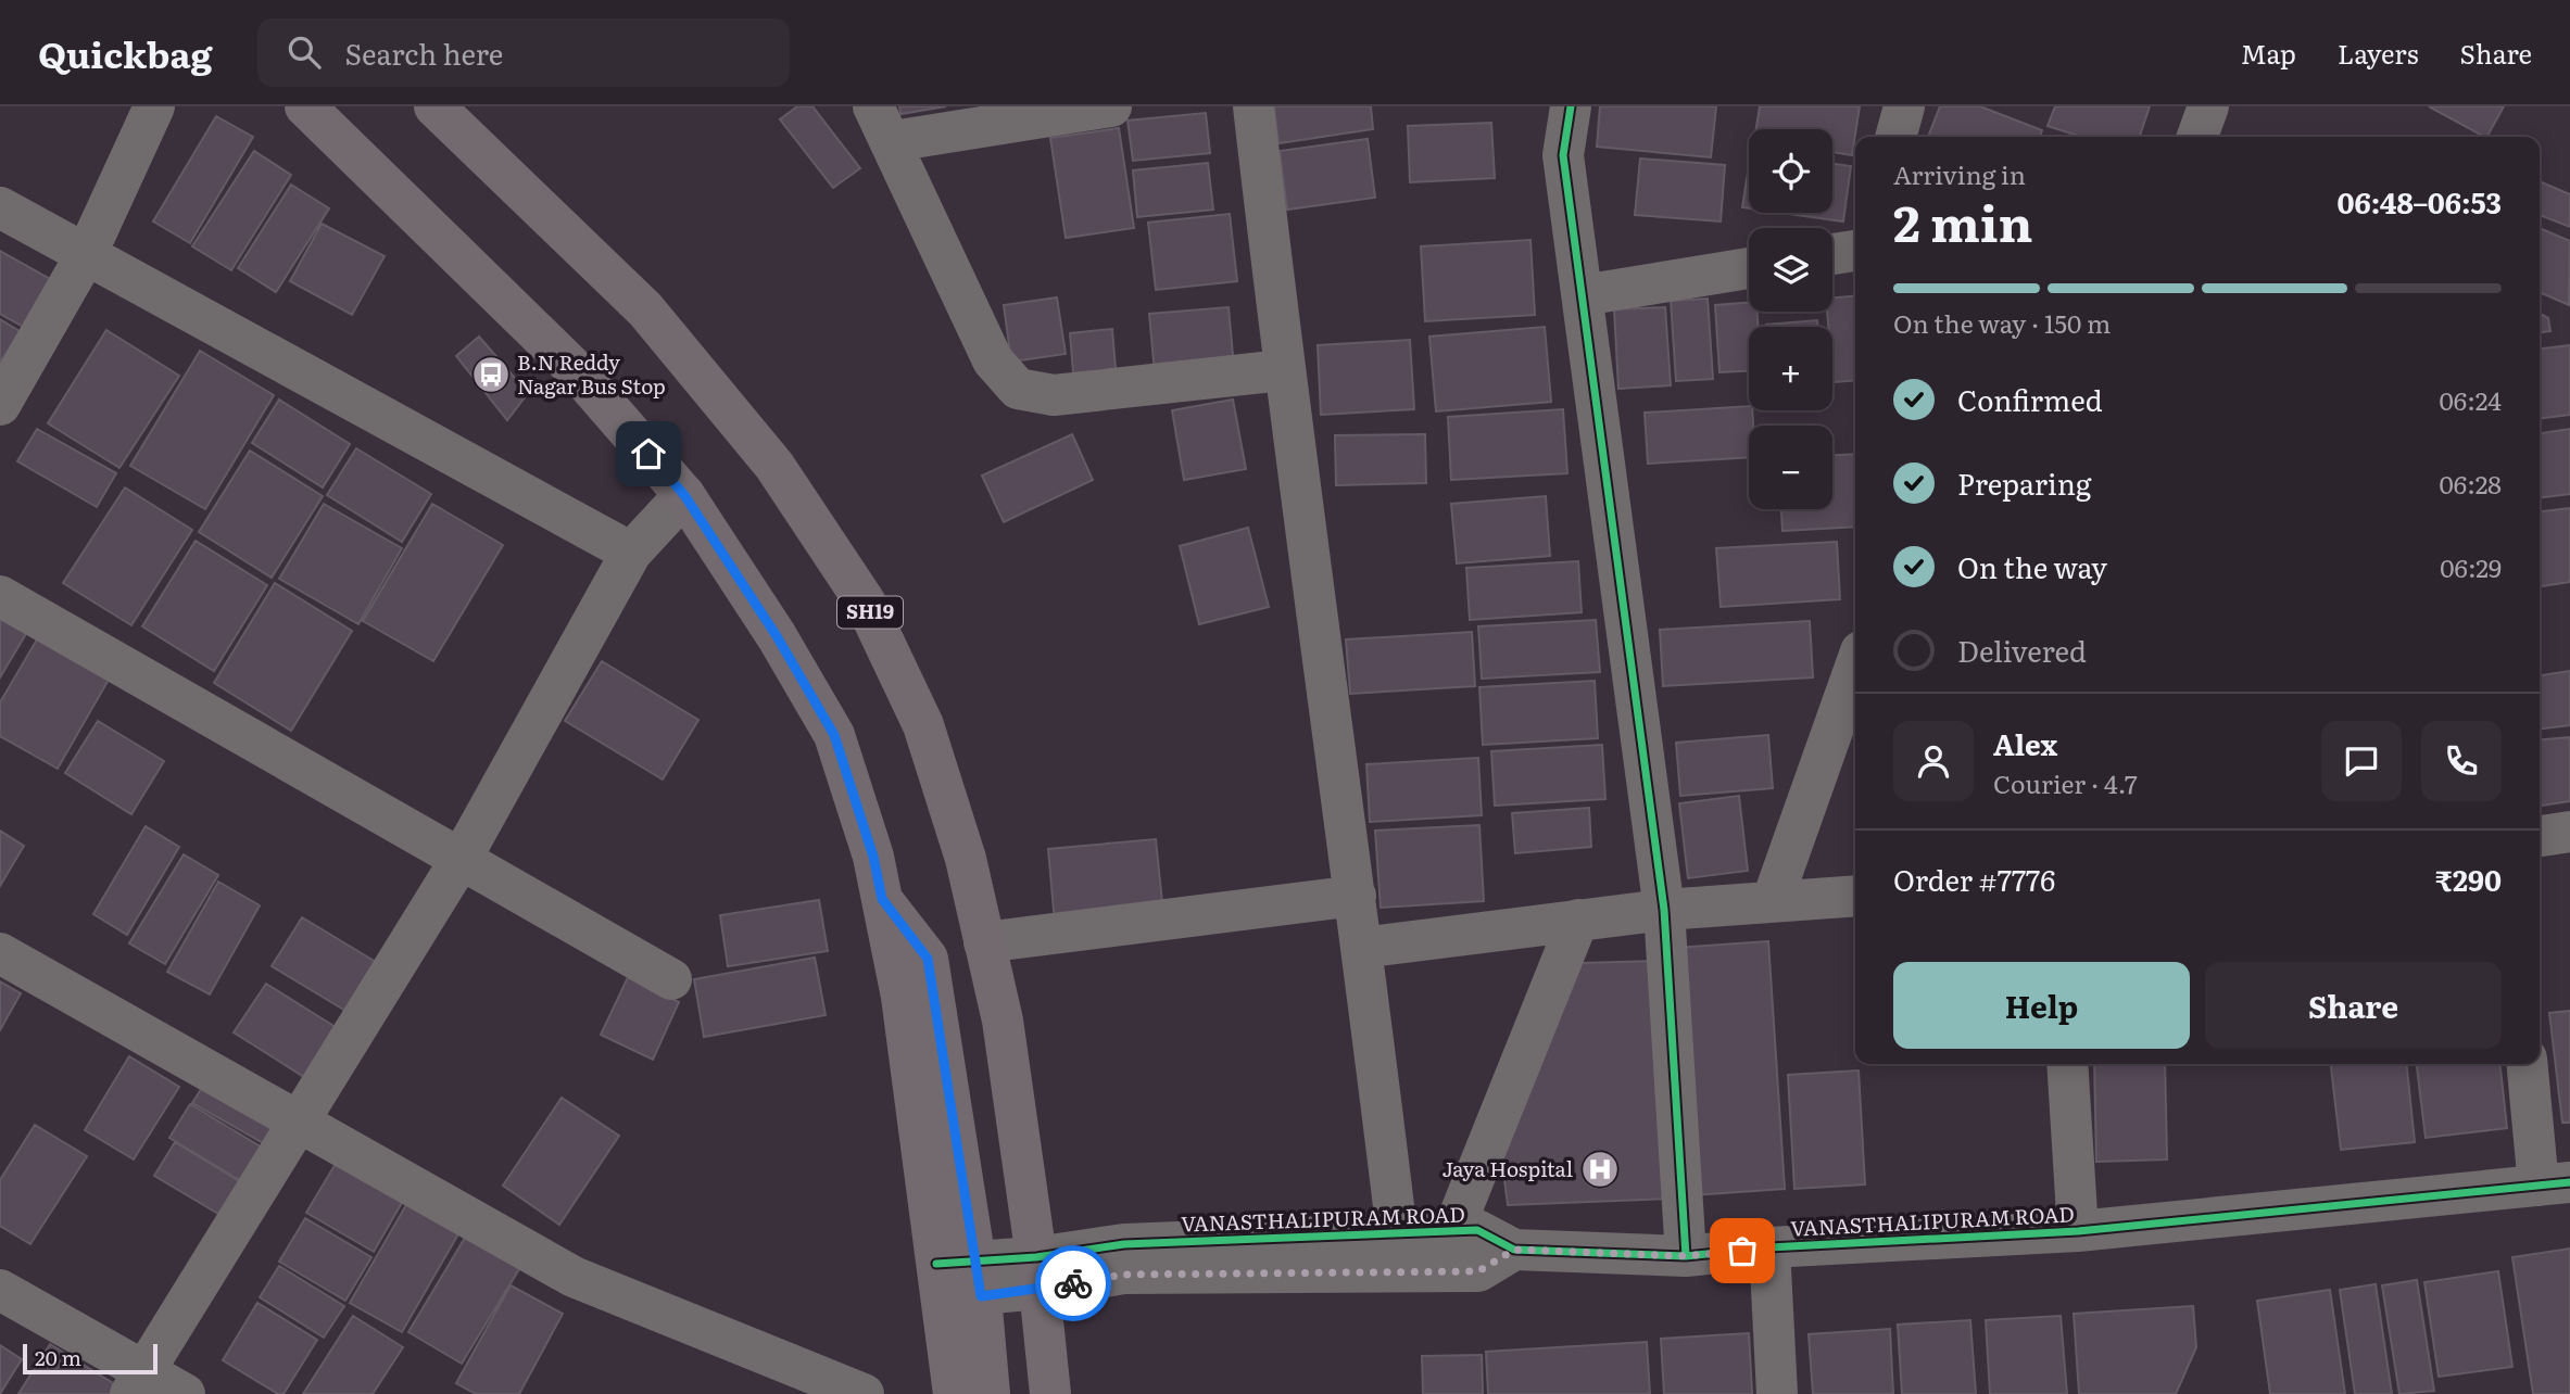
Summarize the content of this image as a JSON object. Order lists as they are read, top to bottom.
{
  "streets": {
    "main road": ["SH19"],
    "street": ["VANASTHALIPURAM ROAD"]
  },
  "crossings": [
    ["SH19", "VANASTHALIPURAM ROAD"]
  ],
  "places": {
    "bus stop": ["B.N Reddy Nagar Bus Stop"],
    "hospital": ["Jaya Hospital"]
  },
  "scale_bar": "20 m",
  "page": {
    "header": "Quickbag",
    "search": "Search here",
    "nav": ["Map", "Layers", "Share"],
    "map_buttons": ["+", "−"],
    "heading": ["2 min", "Arriving in", "06:48–06:53"],
    "panel": [
      "Alex",
      "Courier · 4.7",
      "Order #7776",
      "₹290"
    ],
    "bar": "On the way · 150 m",
    "list": [
      ["Confirmed", "06:24"],
      ["Preparing", "06:28"],
      ["On the way", "06:29"],
      "Delivered"
    ],
    "buttons": ["Help", "Share"],
    "scale": "20 m"
  }
}
